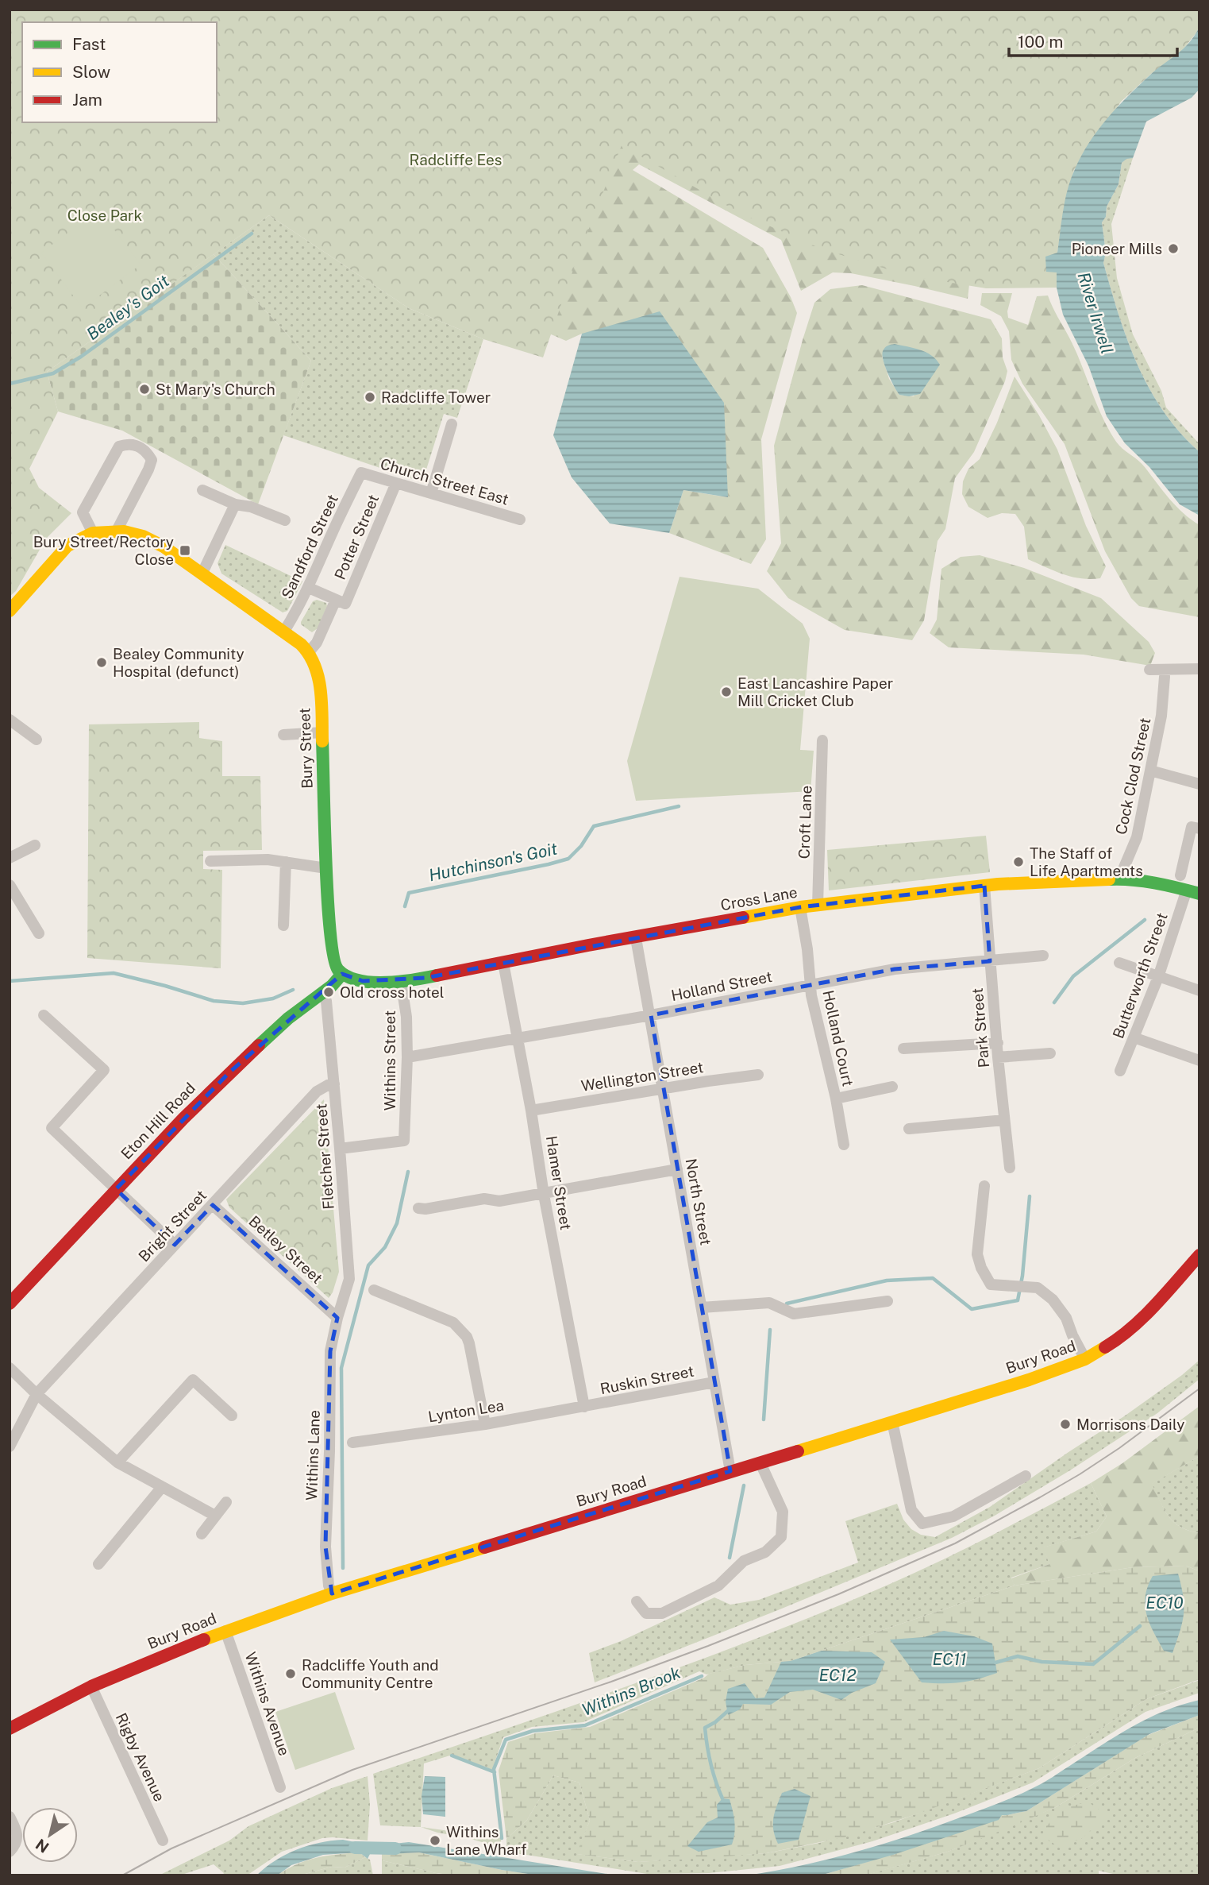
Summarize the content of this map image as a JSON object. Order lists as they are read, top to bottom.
{
  "streets": {
    "street": [
      "Church Street East",
      "Potter Street",
      "Sandford Street",
      "Bury Street",
      "Cock Clod Street",
      "Croft Lane",
      "Cross Lane",
      "Butterworth Street",
      "Holland Street",
      "Park Street",
      "Holland Court",
      "Withins Street",
      "Wellington Street",
      "Eton Hill Road",
      "Fletcher Street",
      "Hamer Street",
      "North Street",
      "Bright Street",
      "Betley Street",
      "Bury Road",
      "Ruskin Street",
      "Lynton Lea",
      "Withins Lane",
      "Withins Avenue",
      "Rigby Avenue"
    ]
  },
  "crossings": [
    ["Church Street East", "Potter Street"],
    ["Church Street East", "Sandford Street"],
    ["Potter Street", "Bury Street"],
    ["Bury Street", "Cross Lane"],
    ["Bury Street", "Eton Hill Road"],
    ["Cock Clod Street", "Cross Lane"],
    ["Croft Lane", "Cross Lane"],
    ["Cross Lane", "Butterworth Street"],
    ["Cross Lane", "Park Street"],
    ["Cross Lane", "Holland Court"],
    ["Cross Lane", "Withins Street"],
    ["Cross Lane", "Eton Hill Road"],
    ["Cross Lane", "Hamer Street"],
    ["Cross Lane", "North Street"],
    ["Holland Street", "Park Street"],
    ["Holland Street", "Holland Court"],
    ["Holland Street", "Withins Street"],
    ["Holland Street", "Hamer Street"],
    ["Holland Street", "North Street"],
    ["Withins Street", "Fletcher Street"],
    ["Wellington Street", "Hamer Street"],
    ["Wellington Street", "North Street"],
    ["Eton Hill Road", "Fletcher Street"],
    ["Fletcher Street", "Bright Street"],
    ["Fletcher Street", "Betley Street"],
    ["Fletcher Street", "Withins Lane"],
    ["Hamer Street", "Ruskin Street"],
    ["Hamer Street", "Lynton Lea"],
    ["North Street", "Bury Road"],
    ["North Street", "Ruskin Street"],
    ["Bright Street", "Betley Street"],
    ["Betley Street", "Withins Lane"],
    ["Bury Road", "Withins Lane"],
    ["Bury Road", "Withins Avenue"],
    ["Bury Road", "Rigby Avenue"],
    ["Ruskin Street", "Lynton Lea"]
  ],
  "water": [
    "Bealey's Goit",
    "River Irwell",
    "Hutchinson's Goit",
    "EC10",
    "EC11",
    "EC12",
    "Withins Brook"
  ],
  "parks": ["Radcliffe Ees", "Close Park"],
  "places": {
    "other": [
      "Pioneer Mills",
      "St Mary's Church",
      "Radcliffe Tower",
      "Bealey Community Hospital (defunct)",
      "East Lancashire Paper Mill Cricket Club",
      "The Staff of Life Apartments",
      "Old cross hotel",
      "Morrisons Daily",
      "Radcliffe Youth and Community Centre",
      "Withins Lane Wharf"
    ],
    "transit": ["Bury Street/Rectory Close"]
  },
  "legend": ["Fast", "Slow", "Jam"],
  "scale_bar": "100 m",
  "north": "bottom left"
}
